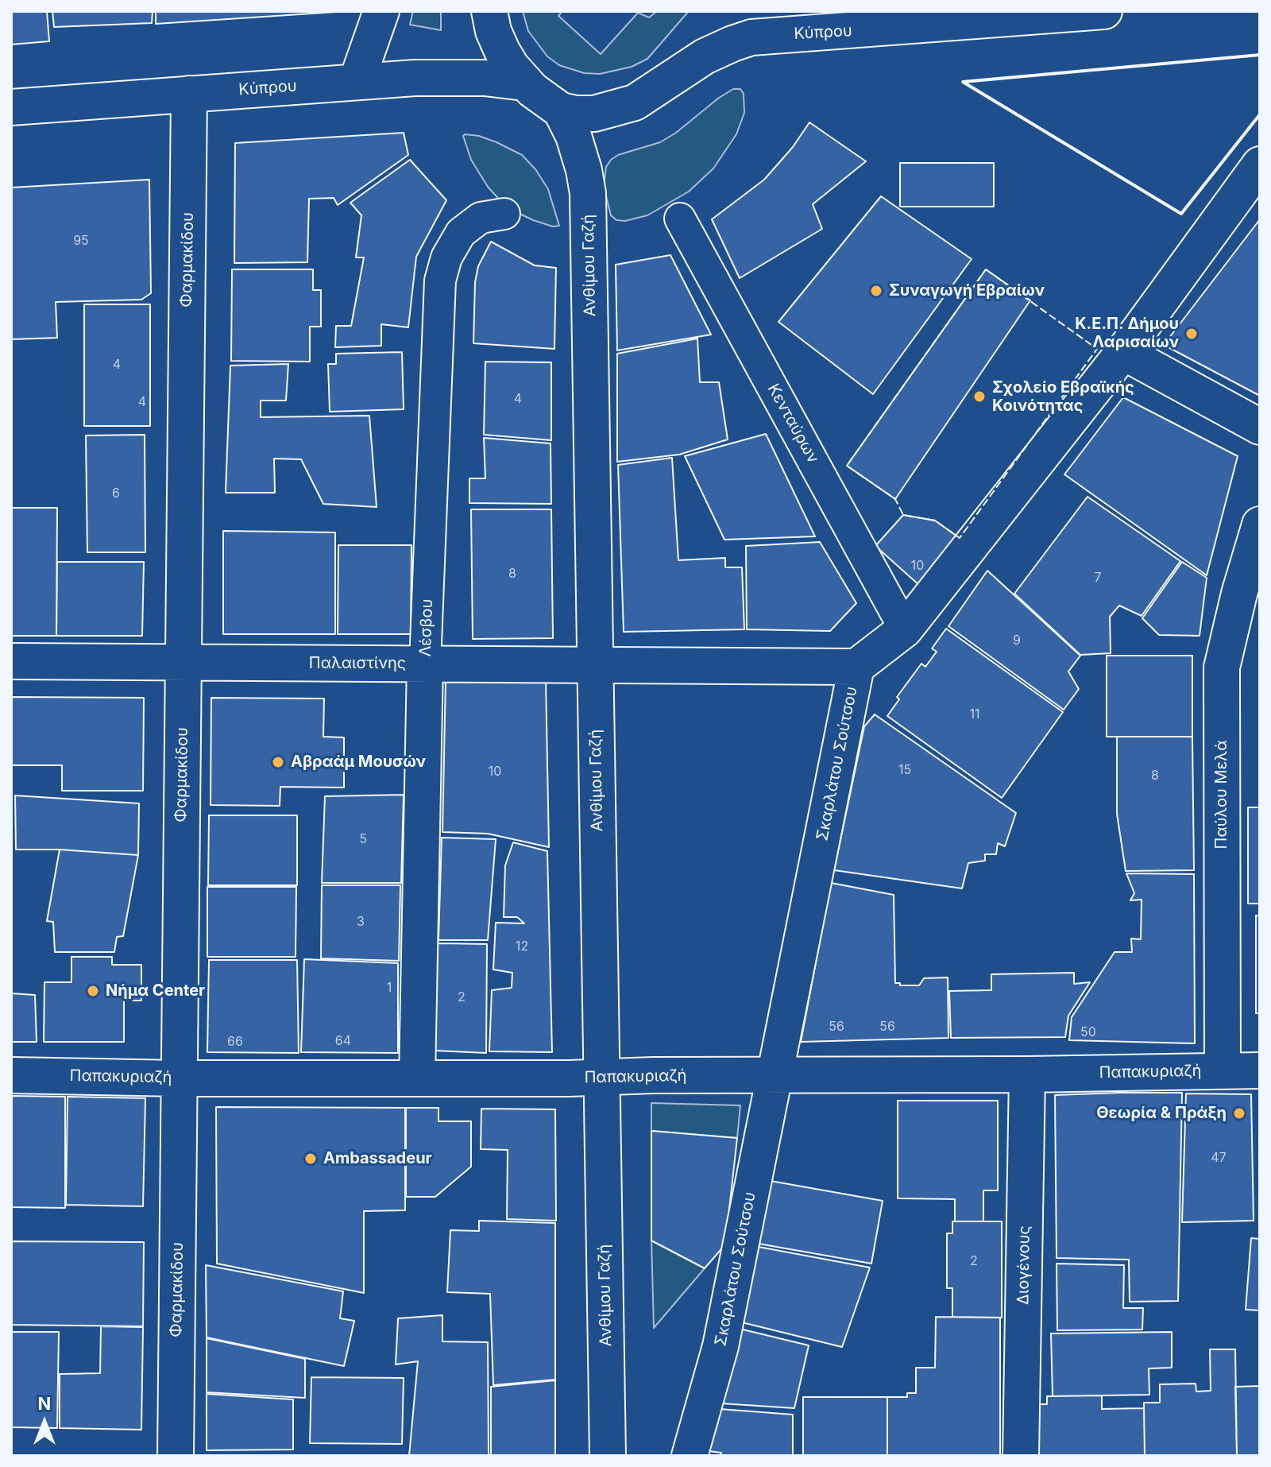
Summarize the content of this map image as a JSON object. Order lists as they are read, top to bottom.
{
  "streets": {
    "street": [
      "Κύπρου",
      "Φαρμακίδου",
      "Ανθίμου Γαζή",
      "Κενταύρων",
      "Λέσβου",
      "Παλαιστίνης",
      "Σκαρλάτου Σούτσου",
      "Παύλου Μελά",
      "Παπακυριαζή",
      "Διογένους"
    ]
  },
  "crossings": [
    ["Κύπρου", "Φαρμακίδου"],
    ["Κύπρου", "Ανθίμου Γαζή"],
    ["Φαρμακίδου", "Παλαιστίνης"],
    ["Φαρμακίδου", "Παπακυριαζή"],
    ["Ανθίμου Γαζή", "Παλαιστίνης"],
    ["Ανθίμου Γαζή", "Παπακυριαζή"],
    ["Κενταύρων", "Σκαρλάτου Σούτσου"],
    ["Λέσβου", "Παλαιστίνης"],
    ["Λέσβου", "Παπακυριαζή"],
    ["Παλαιστίνης", "Σκαρλάτου Σούτσου"],
    ["Σκαρλάτου Σούτσου", "Παπακυριαζή"],
    ["Παύλου Μελά", "Παπακυριαζή"],
    ["Παπακυριαζή", "Διογένους"]
  ],
  "places": [
    "Συναγωγή Εβραίων",
    "Κ.Ε.Π. Δήμου Λαρισαίων",
    "Σχολείο Εβραϊκής Κοινότητας",
    "Αβραάμ Μουσών",
    "Νήμα Center",
    "Θεωρία & Πράξη",
    "Ambassadeur"
  ],
  "house_numbers": [
    "95",
    "4",
    "4",
    "4",
    "6",
    "10",
    "8",
    "7",
    "9",
    "11",
    "15",
    "10",
    "8",
    "5",
    "3",
    "12",
    "1",
    "2",
    "56",
    "56",
    "50",
    "64",
    "66",
    "47",
    "2"
  ],
  "north": "top"
}
